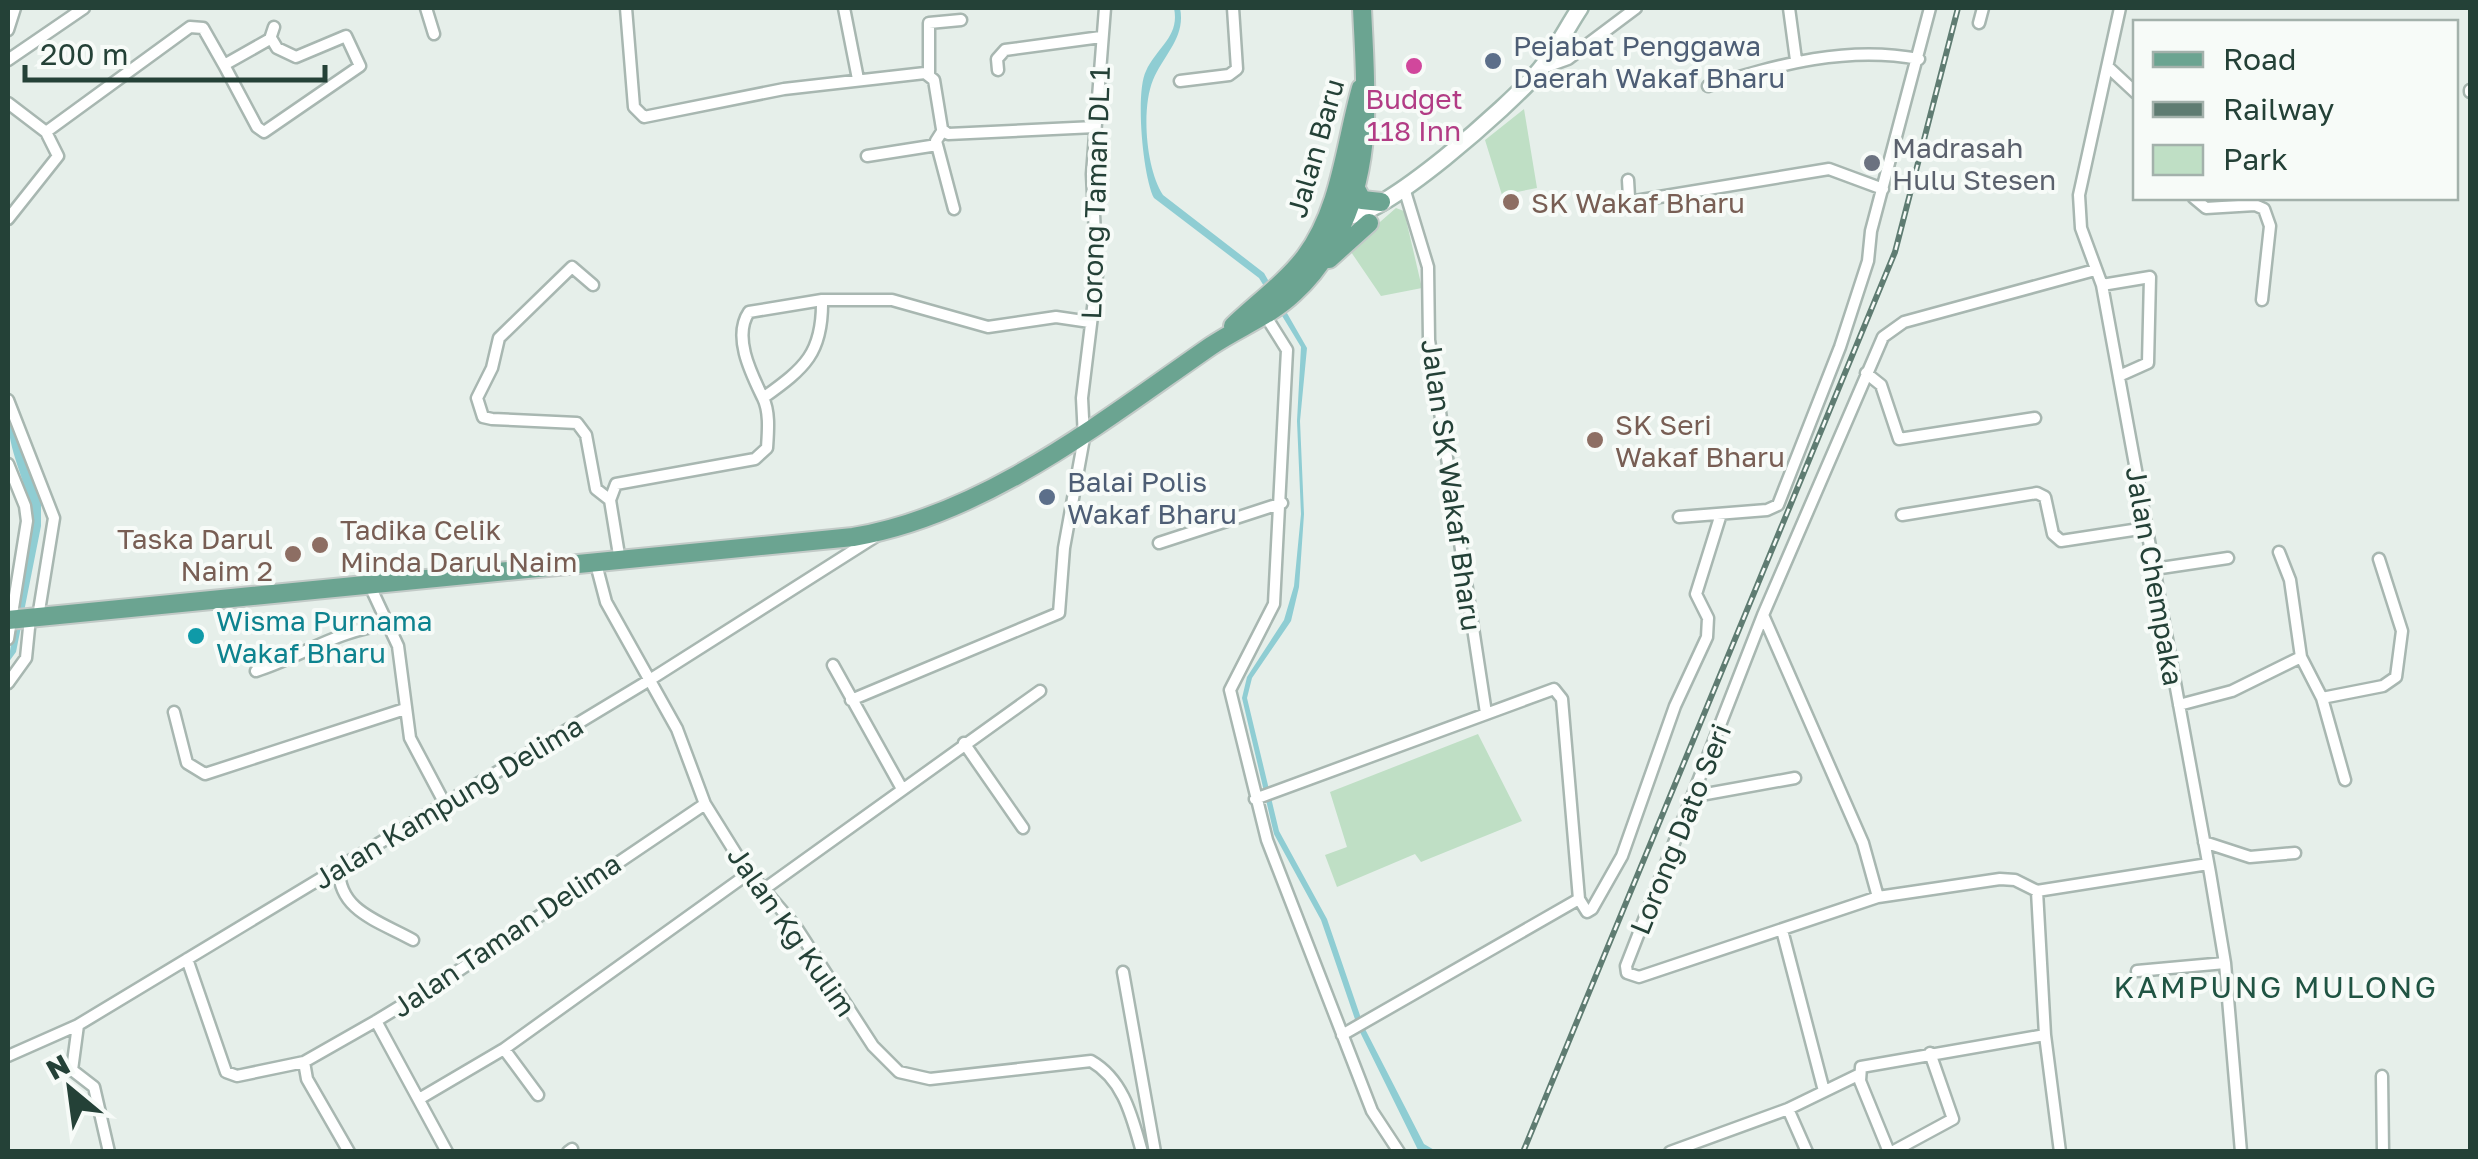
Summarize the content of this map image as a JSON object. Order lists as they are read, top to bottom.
{
  "streets": {
    "main road": ["Jalan Baru"],
    "street": [
      "Lorong Taman DL 1",
      "Jalan SK Wakaf Bharu",
      "Jalan Chempaka",
      "Jalan Kampung Delima",
      "Lorong Dato Seri",
      "Jalan Kg Kulim",
      "Jalan Taman Delima"
    ]
  },
  "crossings": [
    ["Jalan Chempaka", "Lorong Dato Seri"],
    ["Jalan Kampung Delima", "Jalan Kg Kulim"],
    ["Jalan Kampung Delima", "Jalan Taman Delima"],
    ["Jalan Kg Kulim", "Jalan Taman Delima"]
  ],
  "districts": ["KAMPUNG MULONG"],
  "places": [
    "Pejabat Penggawa Daerah Wakaf Bharu",
    "Budget 118 Inn",
    "Madrasah Hulu Stesen",
    "SK Wakaf Bharu",
    "SK Seri Wakaf Bharu",
    "Balai Polis Wakaf Bharu",
    "Tadika Celik Minda Darul Naim",
    "Taska Darul Naim 2",
    "Wisma Purnama Wakaf Bharu"
  ],
  "legend": ["Road", "Railway", "Park"],
  "scale_bar": "200 m",
  "north": "top left"
}
